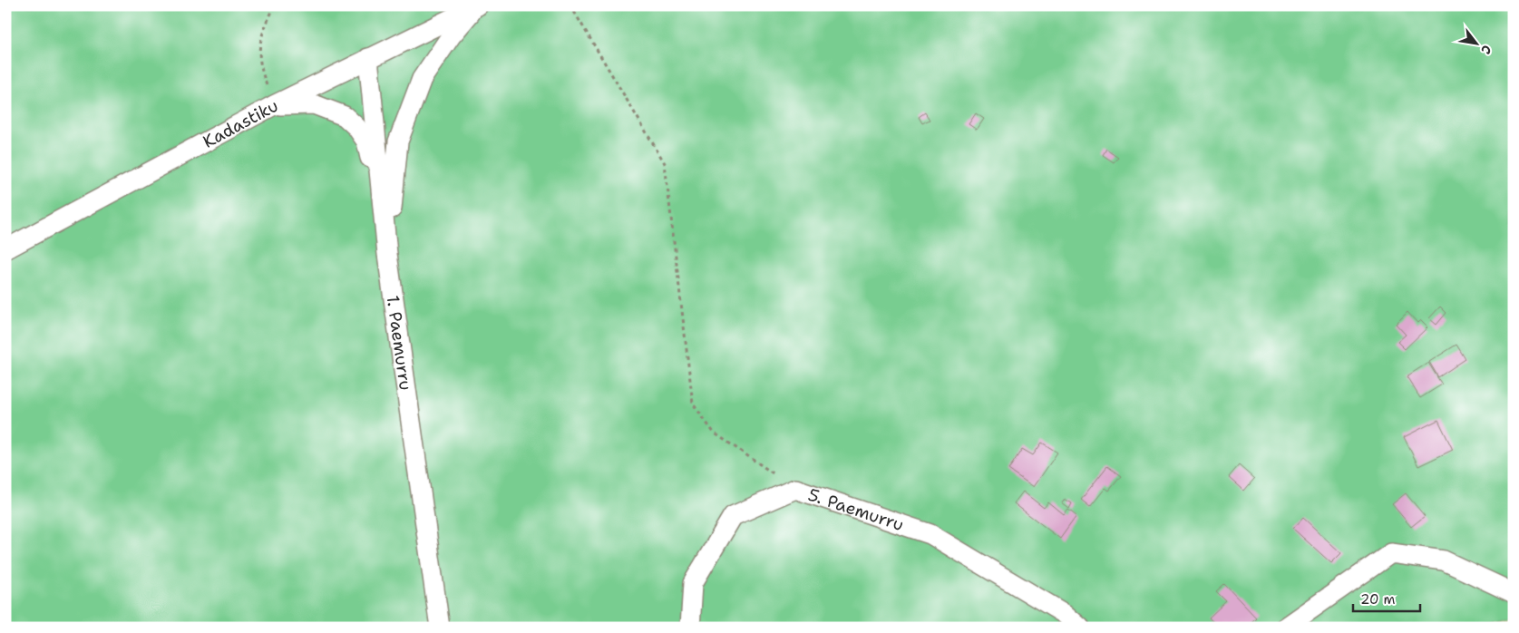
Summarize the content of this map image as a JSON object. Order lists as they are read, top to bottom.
{
  "streets": {
    "street": ["Kadastiku", "1. Paemurru", "5. Paemurru"]
  },
  "crossings": [
    ["Kadastiku", "1. Paemurru"]
  ],
  "scale_bar": "20 m",
  "north": "bottom right"
}
